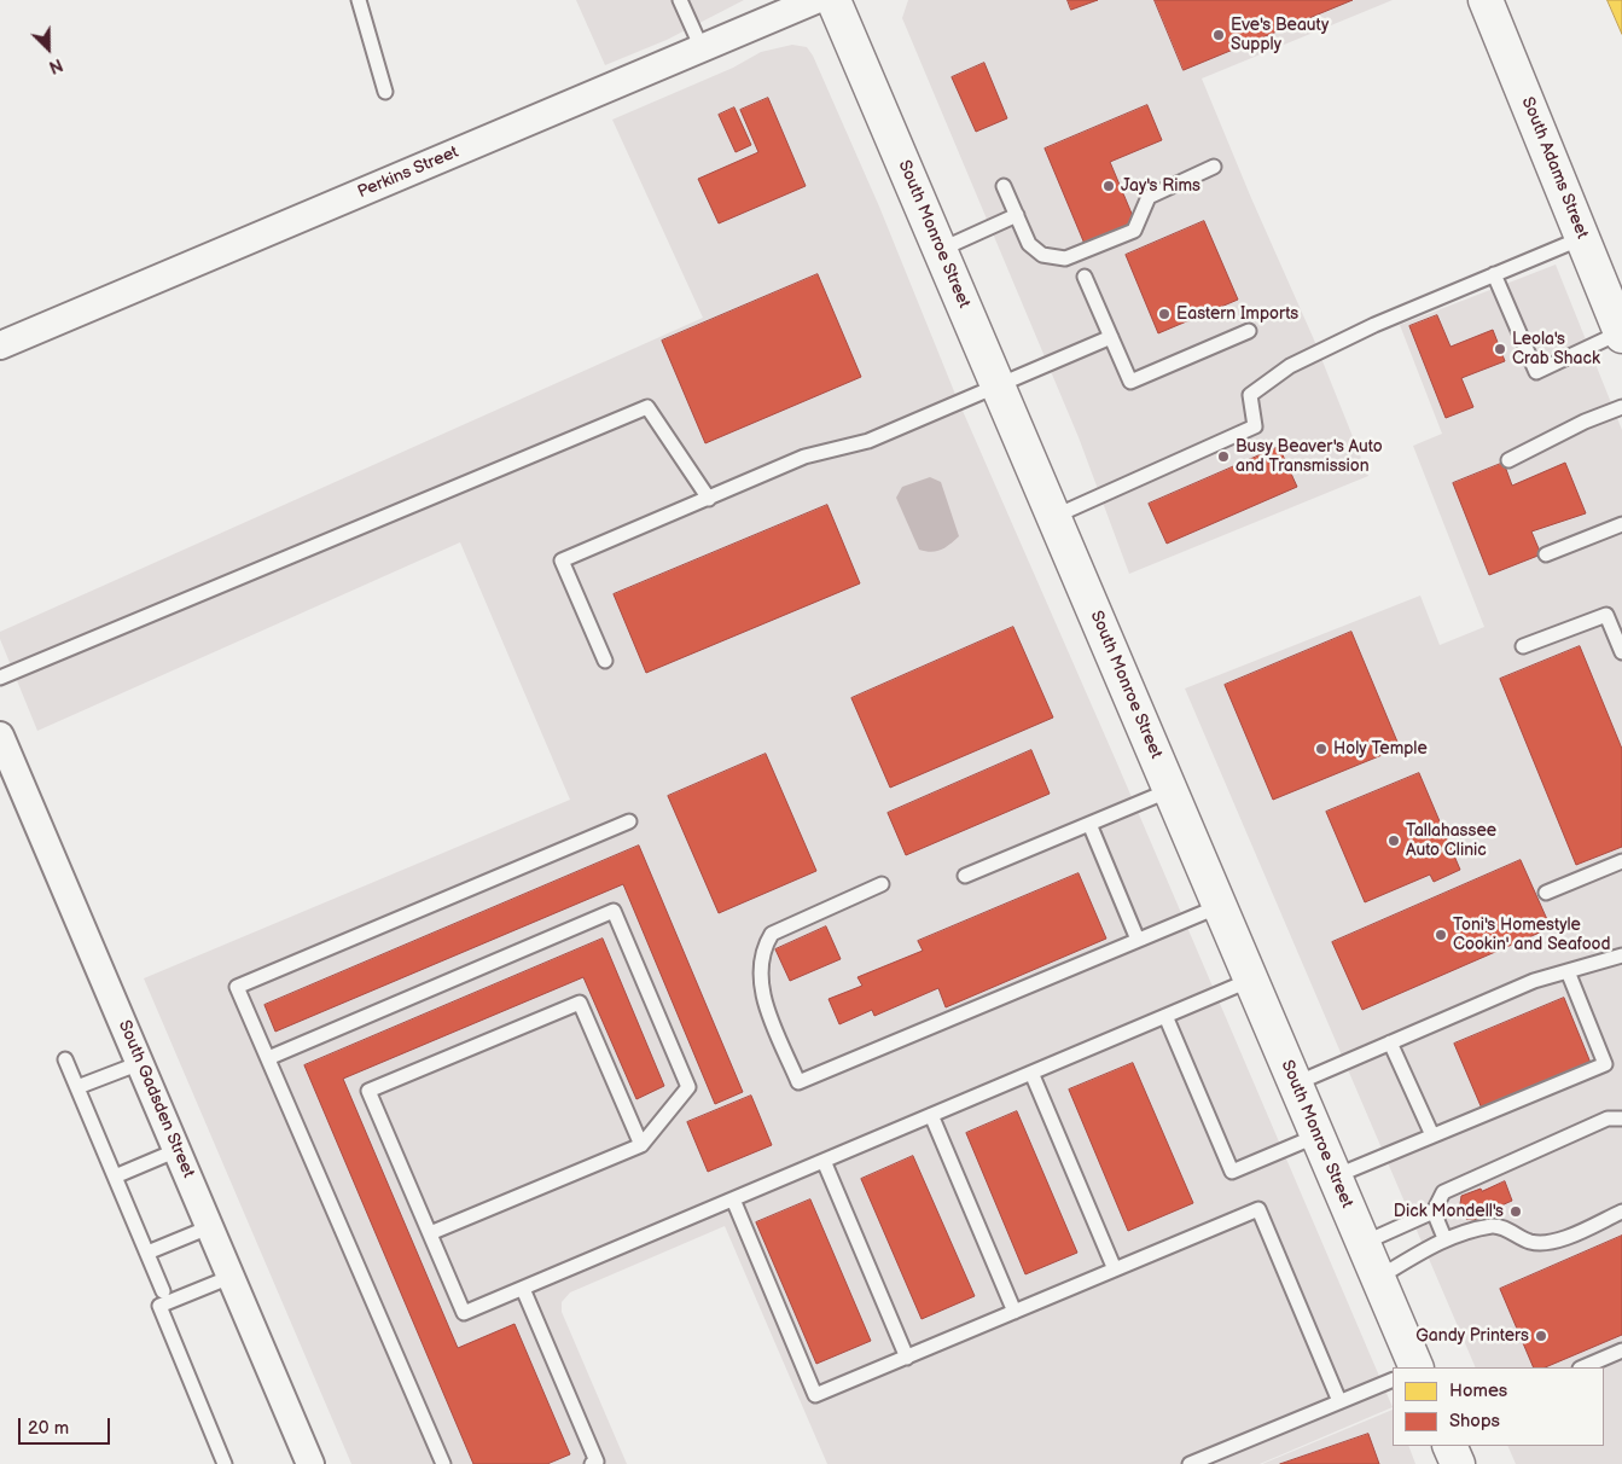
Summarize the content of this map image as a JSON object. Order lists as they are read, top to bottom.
{
  "streets": {
    "main road": ["South Adams Street", "South Monroe Street"],
    "street": ["Perkins Street", "South Gadsden Street"]
  },
  "places": [
    "Eve's Beauty Supply",
    "Jay's Rims",
    "Eastern Imports",
    "Leola's Crab Shack",
    "Busy Beaver's Auto and Transmission",
    "Holy Temple",
    "Tallahassee Auto Clinic",
    "Toni's Homestyle Cookin' and Seafood",
    "Dick Mondell's",
    "Gandy Printers"
  ],
  "legend": ["Homes", "Shops"],
  "scale_bar": "20 m",
  "north": "bottom right"
}
